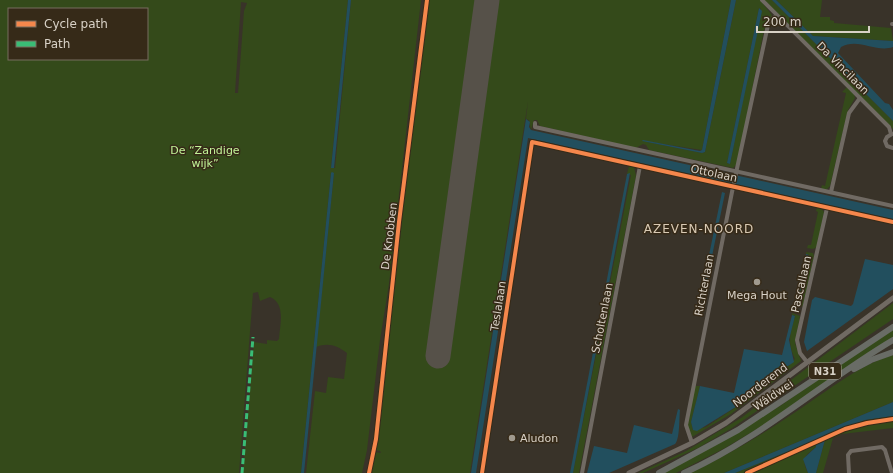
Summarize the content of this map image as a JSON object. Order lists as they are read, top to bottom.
{
  "streets": {
    "highway": ["N31", "Wâldwei"],
    "street": [
      "Da Vincilaan",
      "Ottolaan",
      "De Knobben",
      "Pascallaan",
      "Richterlaan",
      "Teslalaan",
      "Scholtenlaan",
      "Noorderend"
    ]
  },
  "crossings": [
    ["Da Vincilaan", "Richterlaan"],
    ["Ottolaan", "Pascallaan"],
    ["Ottolaan", "Richterlaan"],
    ["Ottolaan", "Teslalaan"],
    ["Ottolaan", "Scholtenlaan"],
    ["Pascallaan", "Noorderend"],
    ["Richterlaan", "Noorderend"],
    ["N31", "Wâldwei"]
  ],
  "districts": ["AZEVEN-NOORD"],
  "parks": ["De “Zandige wijk”"],
  "places": ["Mega Hout", "Aludon"],
  "legend": ["Cycle path", "Path"],
  "scale_bar": "200 m"
}
